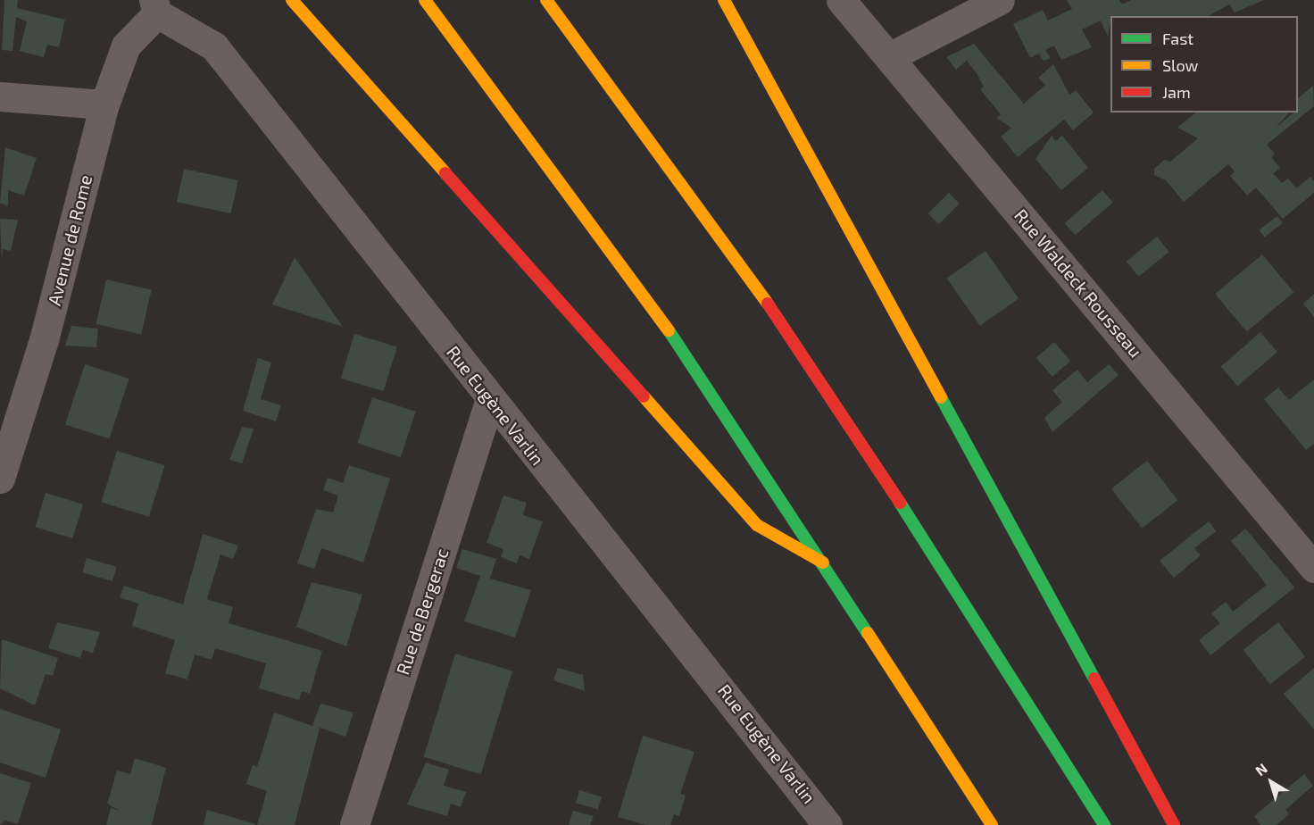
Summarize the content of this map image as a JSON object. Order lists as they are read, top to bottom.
{
  "streets": {
    "street": [
      "Avenue de Rome",
      "Rue Waldeck Rousseau",
      "Rue Eugène Varlin",
      "Rue de Bergerac"
    ]
  },
  "crossings": [
    ["Avenue de Rome", "Rue Eugène Varlin"],
    ["Rue Eugène Varlin", "Rue de Bergerac"]
  ],
  "legend": ["Fast", "Slow", "Jam"],
  "north": "top left"
}
